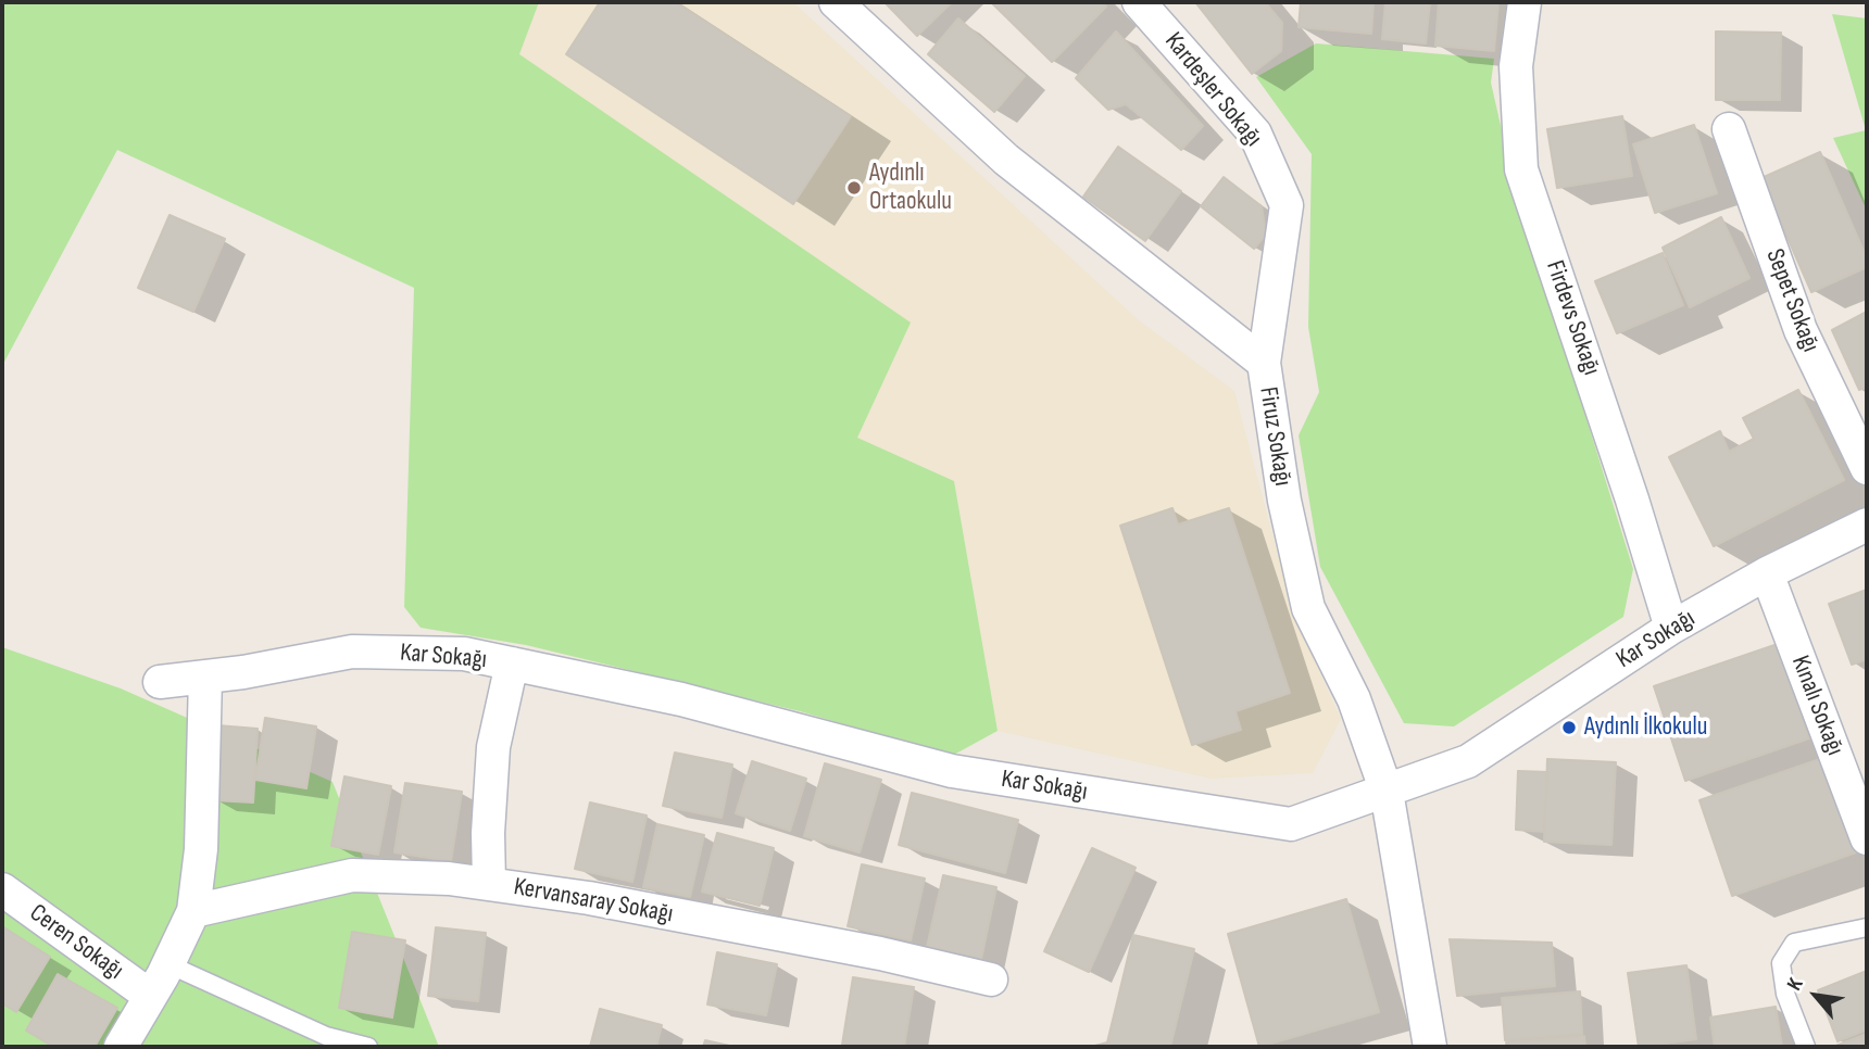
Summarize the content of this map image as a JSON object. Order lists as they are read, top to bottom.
{
  "streets": {
    "street": [
      "Kardeşler Sokağı",
      "Sepet Sokağı",
      "Firdevs Sokağı",
      "Firuz Sokağı",
      "Kar Sokağı",
      "Kınalı Sokağı",
      "Kervansaray Sokağı",
      "Ceren Sokağı"
    ]
  },
  "crossings": [
    ["Kardeşler Sokağı", "Firuz Sokağı"],
    ["Firdevs Sokağı", "Kar Sokağı"],
    ["Firuz Sokağı", "Kar Sokağı"],
    ["Kar Sokağı", "Kınalı Sokağı"]
  ],
  "places": ["Aydınlı Ortaokulu", "Aydınlı İlkokulu"],
  "north": "top left"
}
